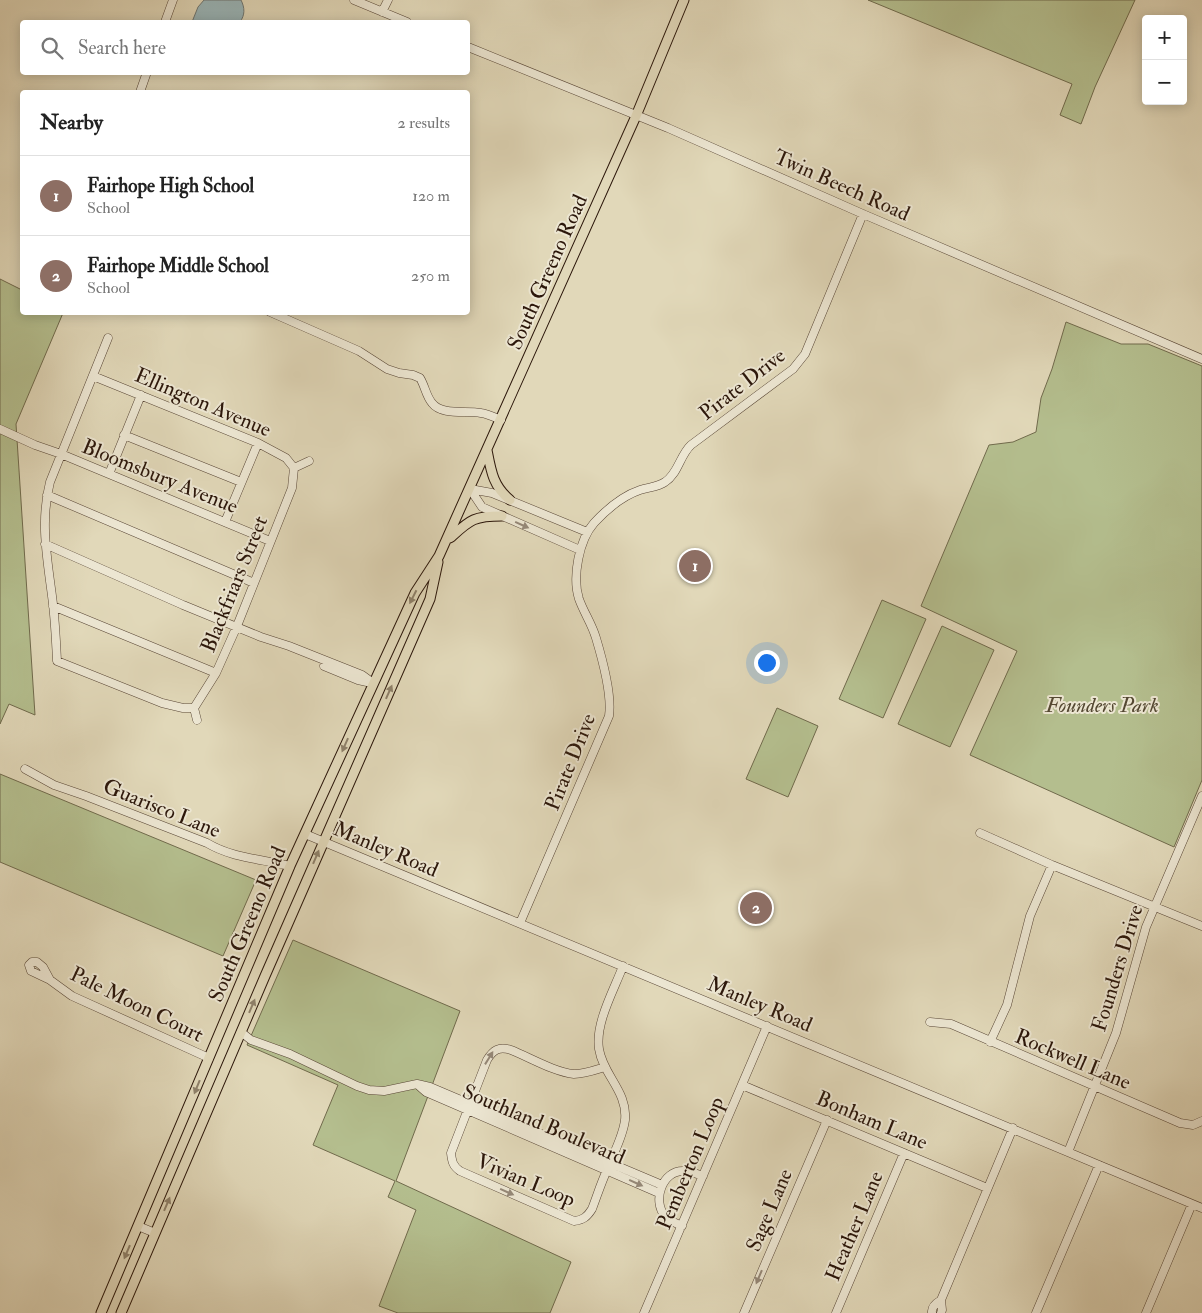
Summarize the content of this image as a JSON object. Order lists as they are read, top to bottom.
{
  "streets": {
    "main road": ["South Greeno Road"],
    "street": [
      "Twin Beech Road",
      "Pirate Drive",
      "Ellington Avenue",
      "Bloomsbury Avenue",
      "Blackfriars Street",
      "Guarisco Lane",
      "Manley Road",
      "Founders Drive",
      "Pale Moon Court",
      "Rockwell Lane",
      "Bonham Lane",
      "Southland Boulevard",
      "Pemberton Loop",
      "Vivian Loop",
      "Sage Lane",
      "Heather Lane"
    ]
  },
  "crossings": [
    ["Twin Beech Road", "South Greeno Road"],
    ["Twin Beech Road", "Pirate Drive"],
    ["South Greeno Road", "Guarisco Lane"],
    ["South Greeno Road", "Manley Road"],
    ["South Greeno Road", "Pale Moon Court"],
    ["South Greeno Road", "Southland Boulevard"],
    ["Pirate Drive", "Manley Road"],
    ["Ellington Avenue", "Blackfriars Street"],
    ["Bloomsbury Avenue", "Blackfriars Street"],
    ["Manley Road", "Founders Drive"],
    ["Manley Road", "Pemberton Loop"],
    ["Founders Drive", "Rockwell Lane"],
    ["Bonham Lane", "Pemberton Loop"],
    ["Bonham Lane", "Sage Lane"],
    ["Bonham Lane", "Heather Lane"],
    ["Southland Boulevard", "Vivian Loop"]
  ],
  "one_way": ["Sage Lane"],
  "parks": ["Founders Park"],
  "page": {
    "map_buttons": ["+", "−"],
    "search": "Search here",
    "heading": ["Nearby", "2 results"],
    "list": [
      {
        "mark": "1",
        "name": "Fairhope High School",
        "note": "School",
        "value": "120 m"
      },
      {
        "mark": "2",
        "name": "Fairhope Middle School",
        "note": "School",
        "value": "250 m"
      }
    ],
    "pins": ["1", "2"]
  }
}
